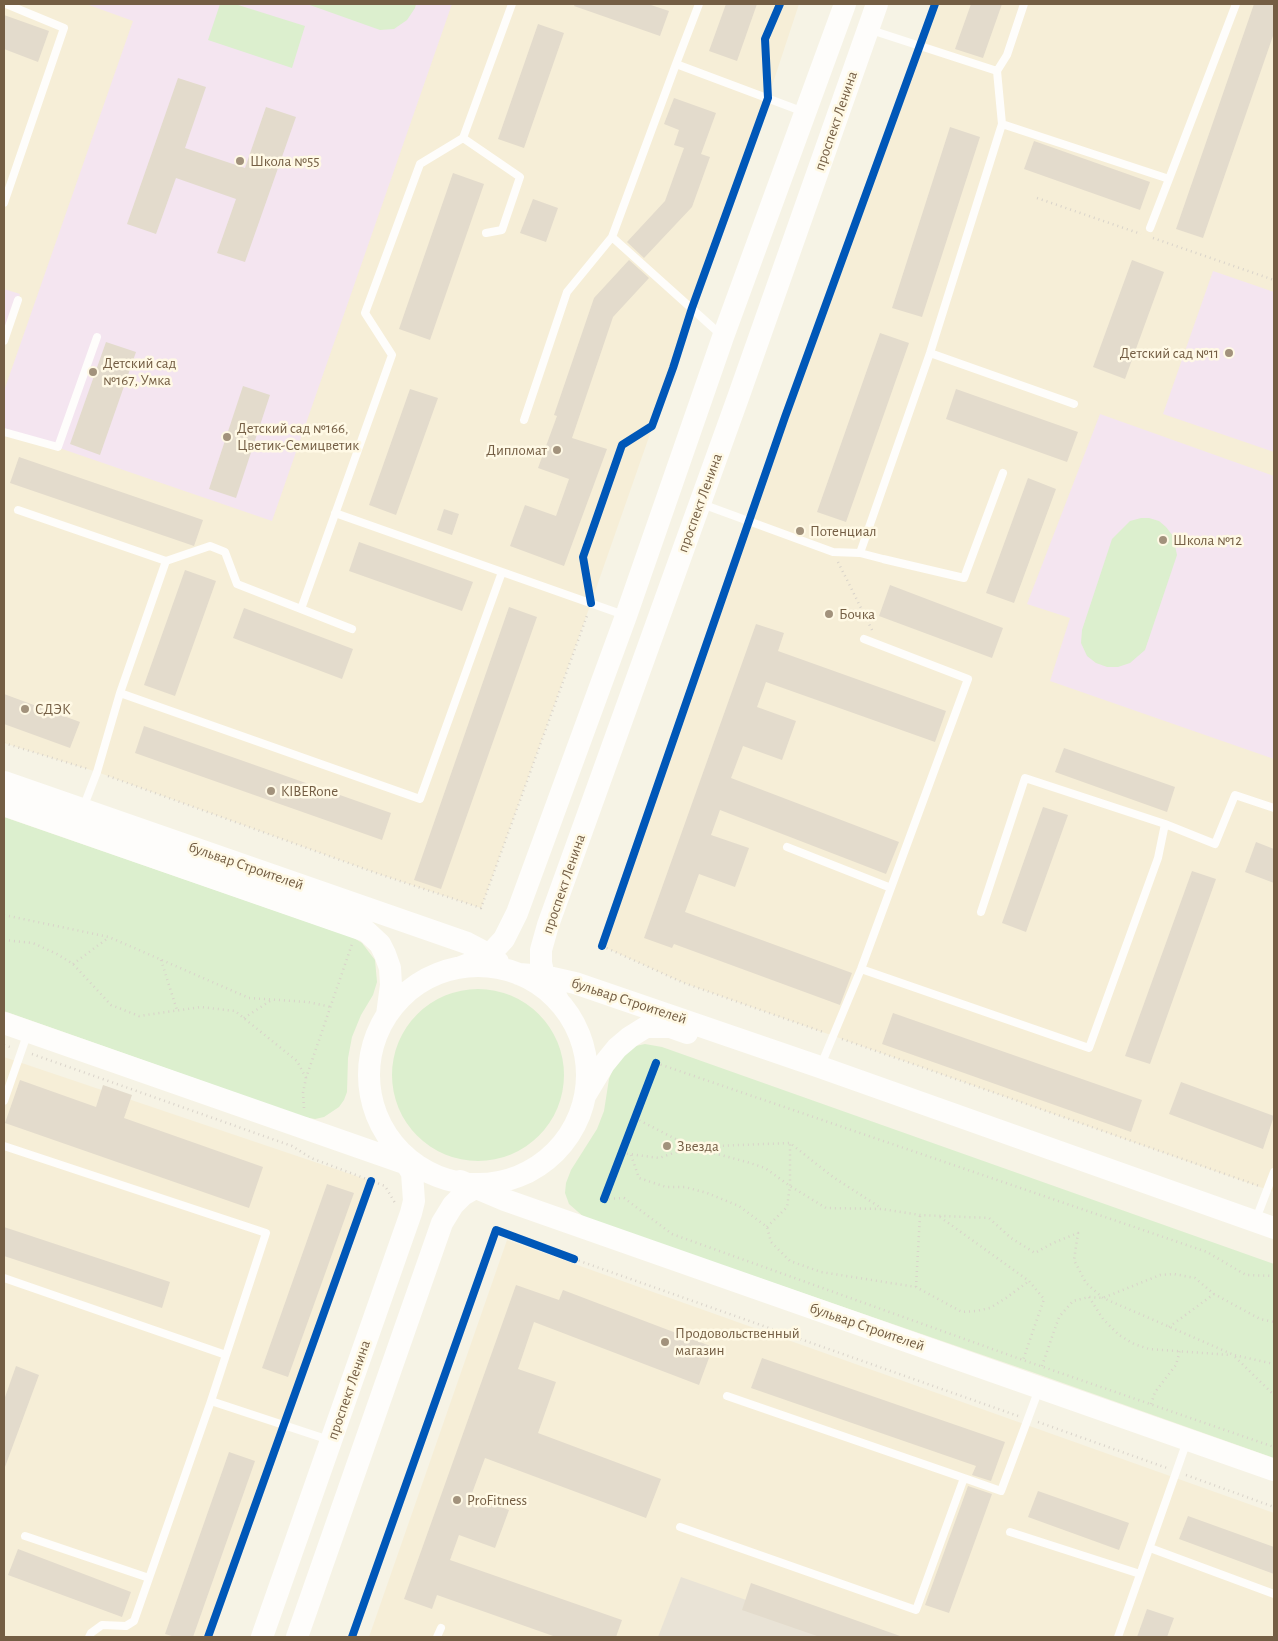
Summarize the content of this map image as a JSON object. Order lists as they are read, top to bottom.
{
  "streets": {
    "main road": ["проспект Ленина", "бульвар Строителей"]
  },
  "crossings": [
    ["проспект Ленина", "бульвар Строителей"]
  ],
  "places": [
    "Школа №55",
    "Детский сад №11",
    "Детский сад №167, Умка",
    "Детский сад №166, Цветик-Семицветик",
    "Дипломат",
    "Потенциал",
    "Школа №12",
    "Бочка",
    "СДЭК",
    "KIBERone",
    "Звезда",
    "Продовольственный магазин",
    "ProFitness"
  ]
}
